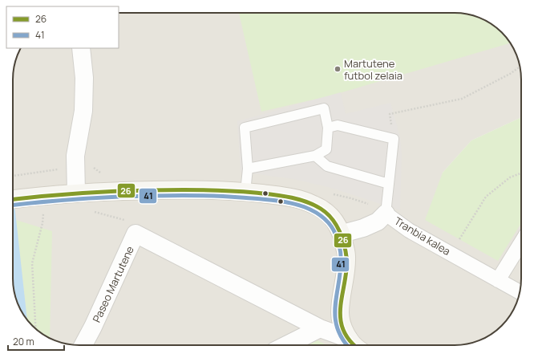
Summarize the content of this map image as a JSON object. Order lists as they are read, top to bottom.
{
  "streets": {
    "street": ["Tranbia kalea", "Paseo Martutene"]
  },
  "places": ["Martutene futbol zelaia"],
  "lines": ["transit line 26", "transit line 41"],
  "legend": ["26", "41"],
  "scale_bar": "20 m"
}
